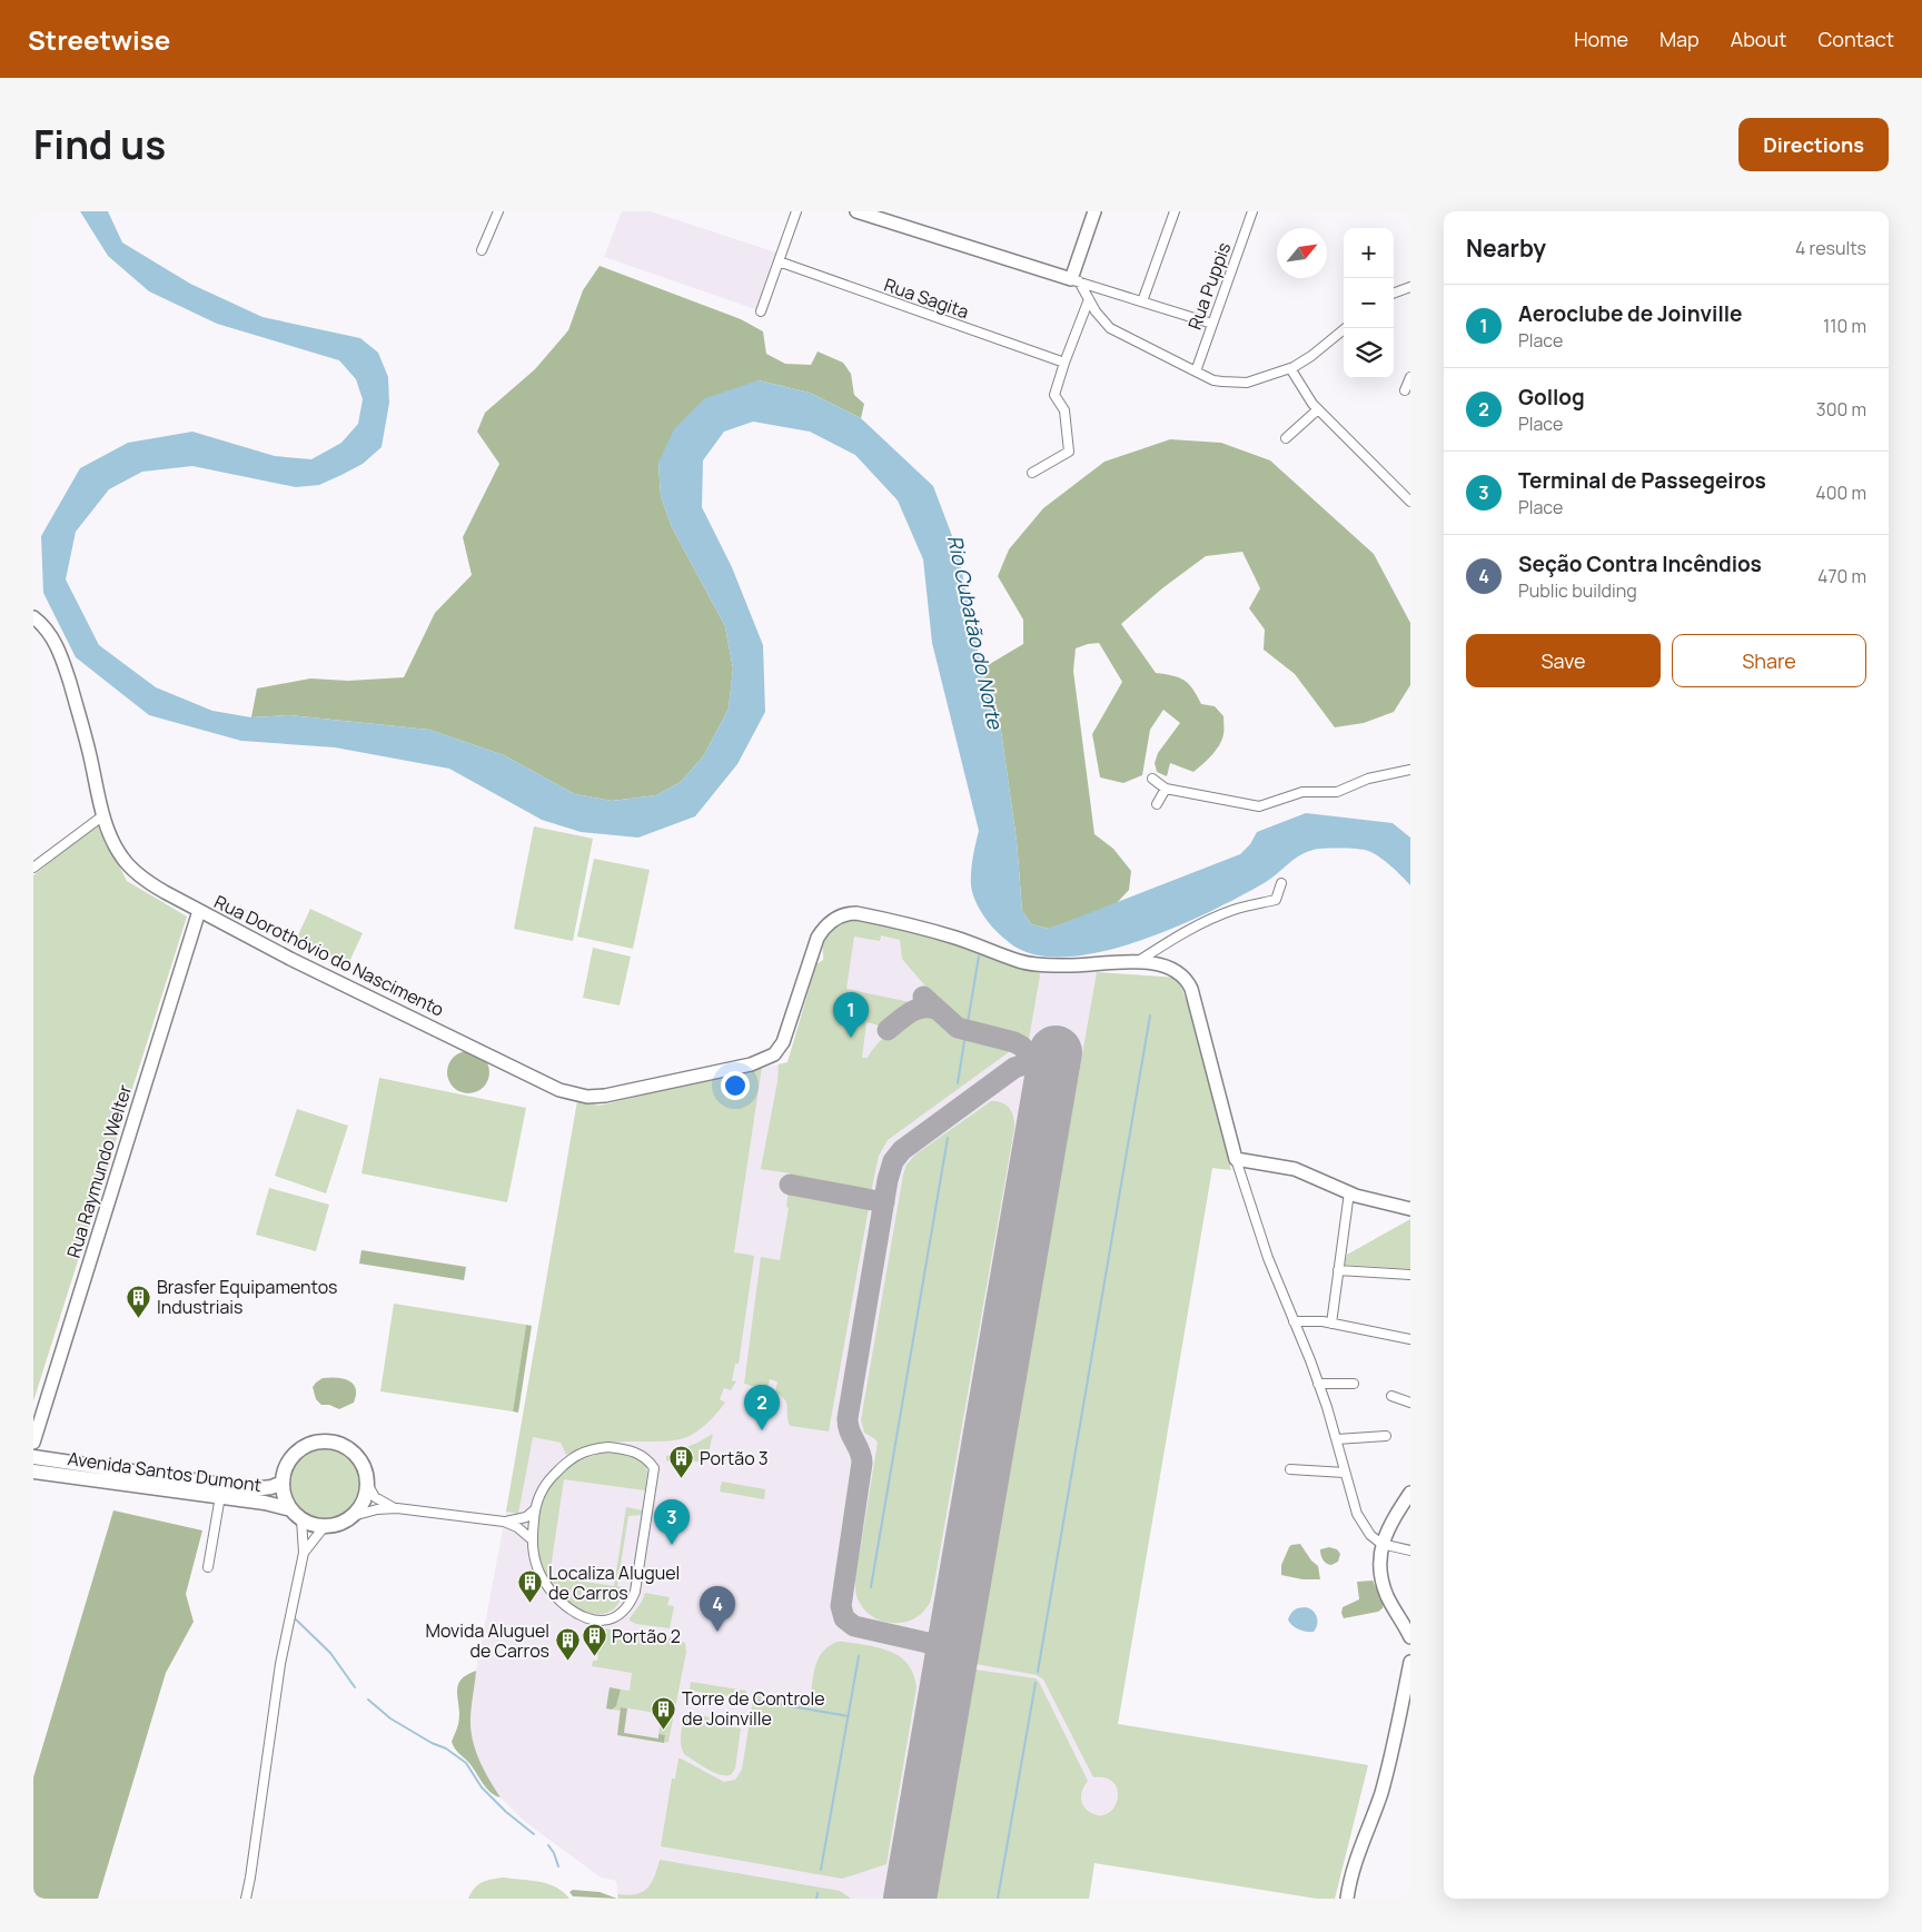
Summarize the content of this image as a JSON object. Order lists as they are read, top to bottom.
{
  "streets": {
    "main road": ["Avenida Santos Dumont"],
    "street": [
      "Rua Puppis",
      "Rua Sagita",
      "Rua Dorothóvio do Nascimento",
      "Rua Raymundo Welter"
    ]
  },
  "crossings": [
    ["Rua Dorothóvio do Nascimento", "Rua Raymundo Welter"]
  ],
  "water": ["Rio Cubatão do Norte"],
  "places": {
    "building": [
      "Brasfer Equipamentos Industriais",
      "Portão 3",
      "Localiza Aluguel de Carros",
      "Portão 2",
      "Movida Aluguel de Carros",
      "Torre de Controle de Joinville"
    ]
  },
  "north": "top right",
  "page": {
    "header": "Streetwise",
    "nav": [
      "Home",
      "Map",
      "About",
      "Contact"
    ],
    "title": "Find us",
    "buttons": [
      "Directions",
      ["Save", "Share"]
    ],
    "heading": ["Nearby", "4 results"],
    "map_buttons": ["+", "−"],
    "list": [
      {
        "mark": "1",
        "name": "Aeroclube de Joinville",
        "note": "Place",
        "value": "110 m"
      },
      {
        "mark": "2",
        "name": "Gollog",
        "note": "Place",
        "value": "300 m"
      },
      {
        "mark": "3",
        "name": "Terminal de Passegeiros",
        "note": "Place",
        "value": "400 m"
      },
      {
        "mark": "4",
        "name": "Seção Contra Incêndios",
        "note": "Public building",
        "value": "470 m"
      }
    ],
    "pins": [
      "1",
      "2",
      "3",
      "4"
    ]
  }
}
